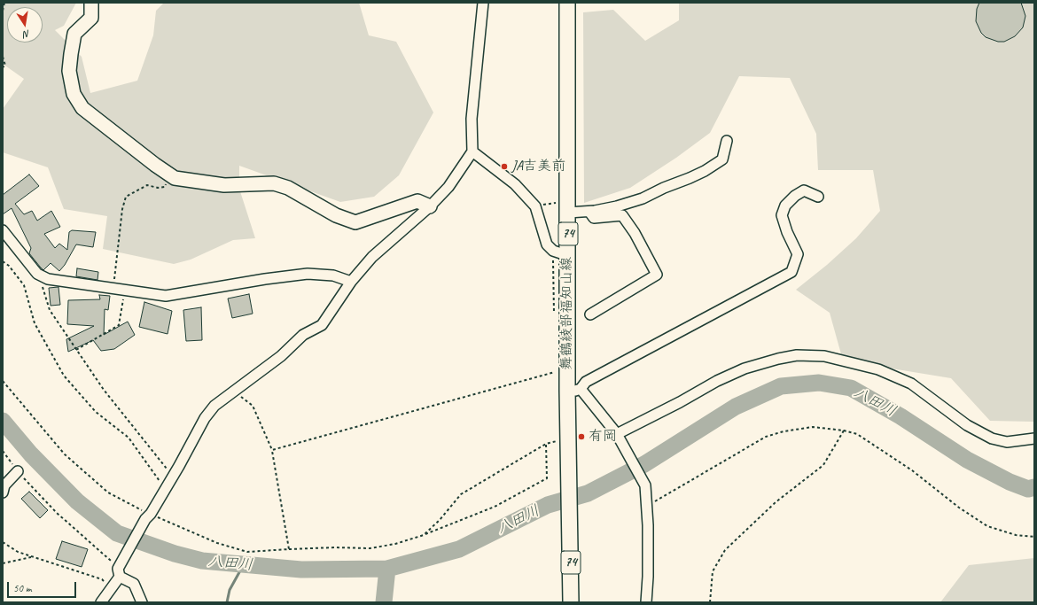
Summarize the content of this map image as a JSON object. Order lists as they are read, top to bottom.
{
  "streets": {
    "main road": ["74", "舞鶴綾部福知山線"]
  },
  "water": ["八田川"],
  "places": ["JA吉美前", "有岡"],
  "scale_bar": "50 m",
  "north": "bottom"
}
